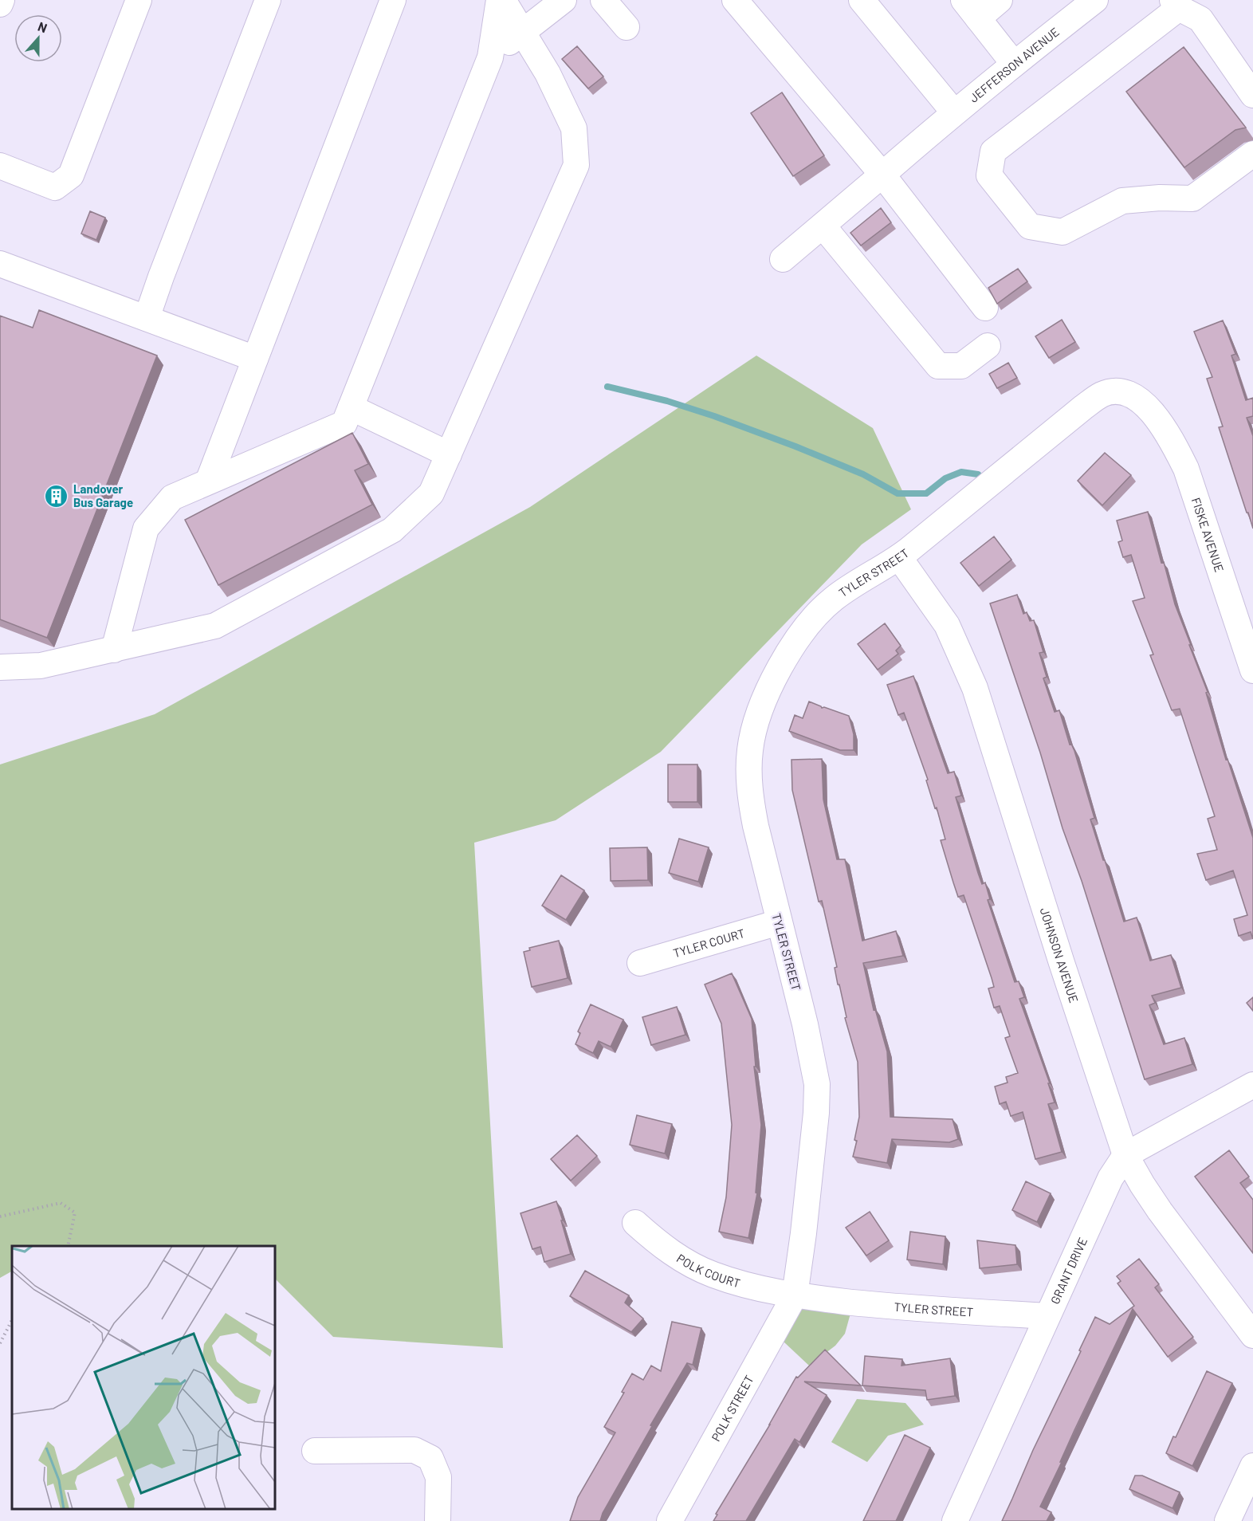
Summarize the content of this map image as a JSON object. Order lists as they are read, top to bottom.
{
  "streets": {
    "street": [
      "JEFFERSON AVENUE",
      "FISKE AVENUE",
      "TYLER STREET",
      "TYLER COURT",
      "JOHNSON AVENUE",
      "POLK COURT",
      "GRANT DRIVE",
      "POLK STREET"
    ]
  },
  "crossings": [
    ["FISKE AVENUE", "TYLER STREET"],
    ["TYLER STREET", "TYLER COURT"],
    ["TYLER STREET", "JOHNSON AVENUE"],
    ["TYLER STREET", "POLK COURT"],
    ["TYLER STREET", "GRANT DRIVE"],
    ["TYLER STREET", "POLK STREET"],
    ["JOHNSON AVENUE", "GRANT DRIVE"],
    ["POLK COURT", "POLK STREET"]
  ],
  "places": {
    "building": ["Landover Bus Garage"]
  },
  "north": "top"
}
